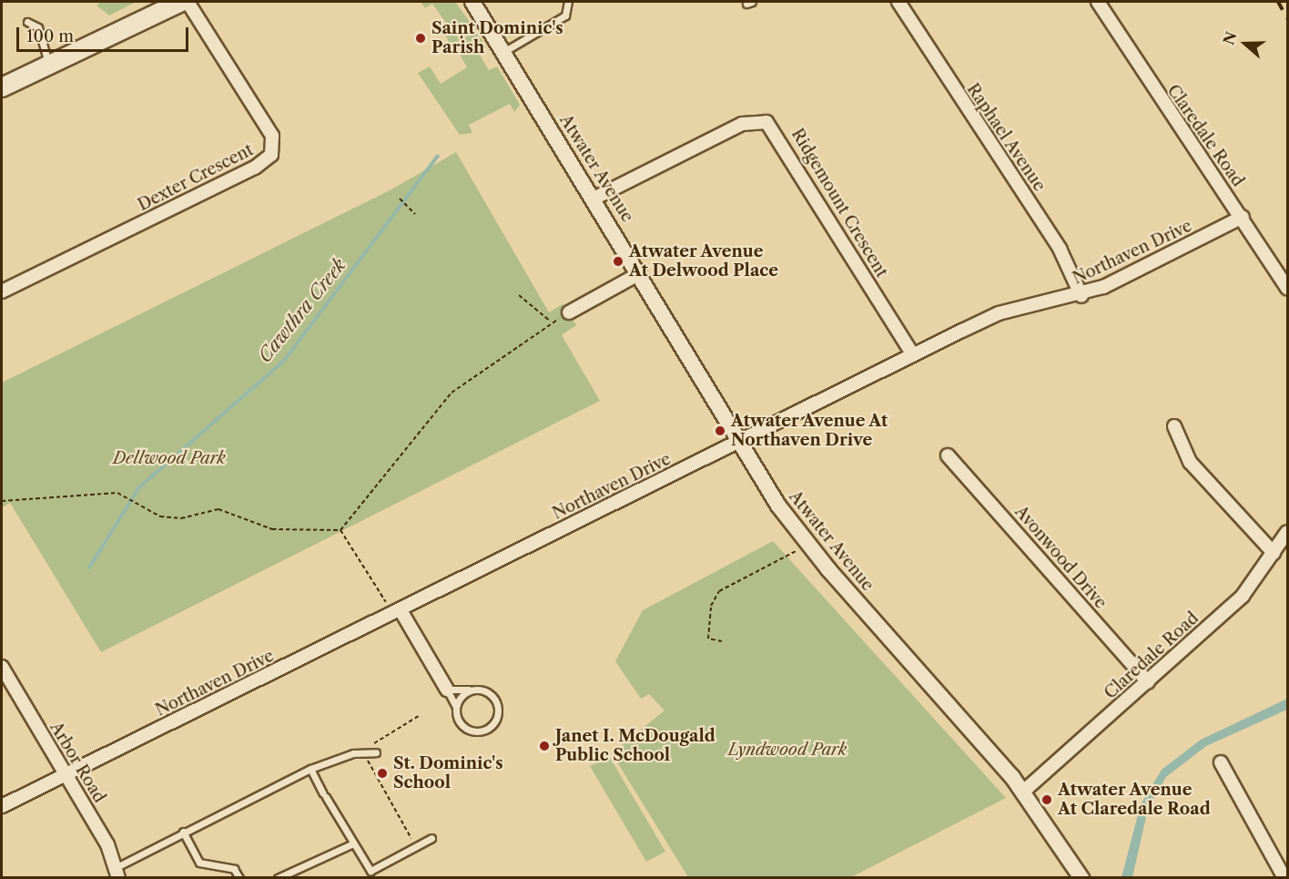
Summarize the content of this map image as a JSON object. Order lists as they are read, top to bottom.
{
  "streets": {
    "street": [
      "Claredale Road",
      "Raphael Avenue",
      "Atwater Avenue",
      "Dexter Crescent",
      "Ridgemount Crescent",
      "Northaven Drive",
      "Avonwood Drive",
      "Arbor Road"
    ]
  },
  "crossings": [
    ["Claredale Road", "Atwater Avenue"],
    ["Claredale Road", "Northaven Drive"],
    ["Claredale Road", "Avonwood Drive"],
    ["Raphael Avenue", "Northaven Drive"],
    ["Atwater Avenue", "Ridgemount Crescent"],
    ["Atwater Avenue", "Northaven Drive"],
    ["Ridgemount Crescent", "Northaven Drive"],
    ["Northaven Drive", "Arbor Road"]
  ],
  "water": ["Cawthra Creek"],
  "parks": ["Dellwood Park", "Lyndwood Park"],
  "places": [
    "Saint Dominic's Parish",
    "Atwater Avenue At Delwood Place",
    "Atwater Avenue At Northaven Drive",
    "Janet I. McDougald Public School",
    "St. Dominic's School",
    "Atwater Avenue At Claredale Road"
  ],
  "scale_bar": "100 m",
  "north": "left"
}
